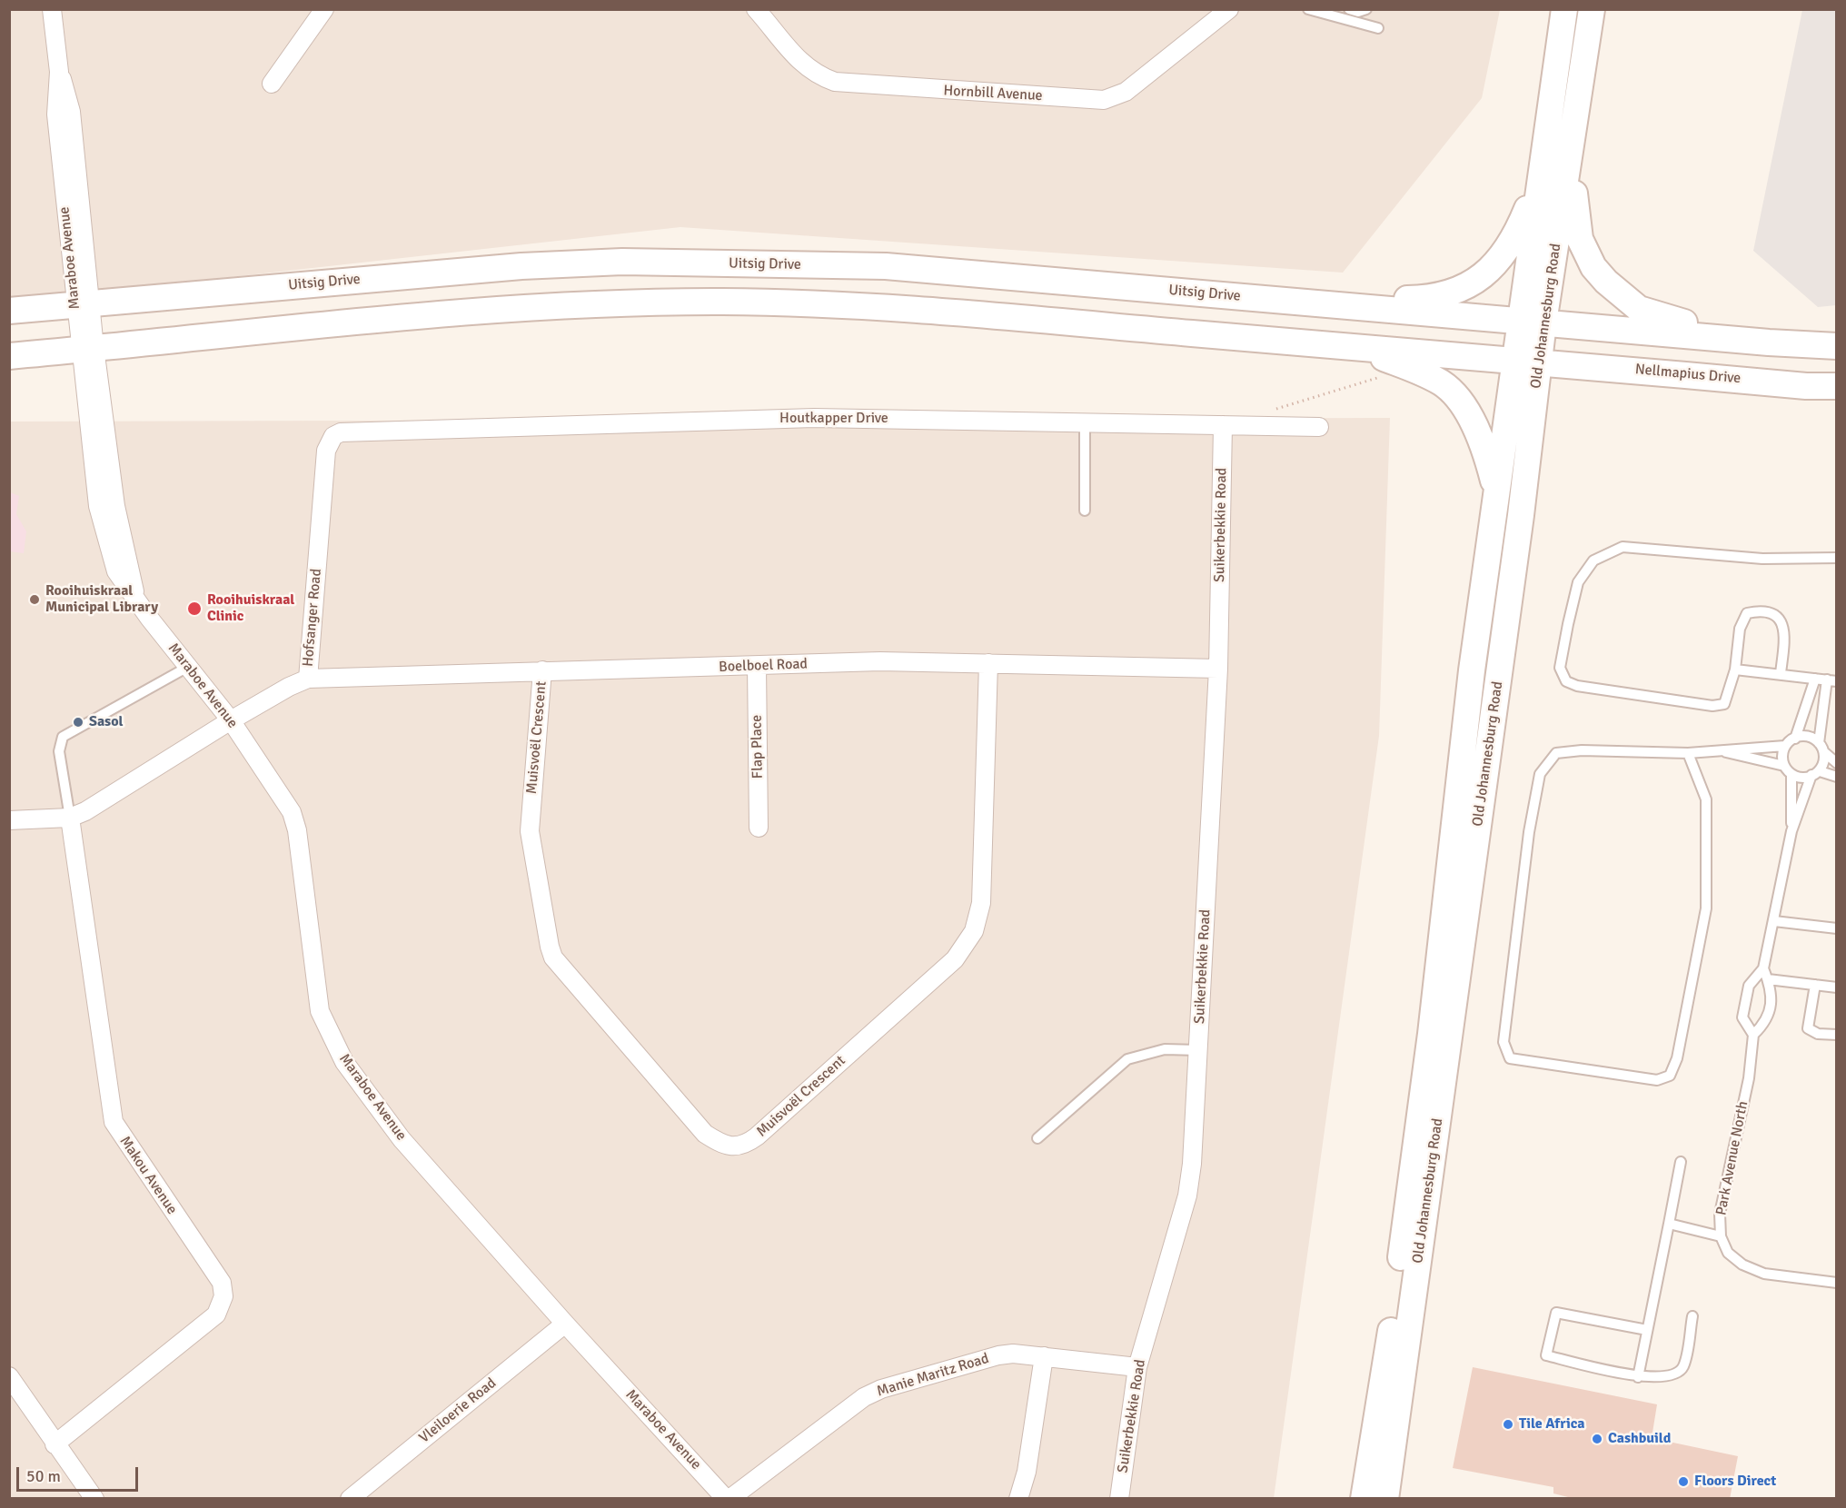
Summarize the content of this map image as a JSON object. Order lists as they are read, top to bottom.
{
  "streets": {
    "main road": ["Uitsig Drive", "Old Johannesburg Road", "Nellmapius Drive"],
    "street": [
      "Hornbill Avenue",
      "Maraboe Avenue",
      "Houtkapper Drive",
      "Suikerbekkie Road",
      "Hofsanger Road",
      "Boelboel Road",
      "Muisvoël Crescent",
      "Flap Place",
      "Makou Avenue",
      "Manie Maritz Road",
      "Vleiloerie Road"
    ],
    "lane": ["Park Avenue North"]
  },
  "crossings": [
    ["Maraboe Avenue", "Uitsig Drive"],
    ["Maraboe Avenue", "Hofsanger Road"],
    ["Maraboe Avenue", "Manie Maritz Road"],
    ["Maraboe Avenue", "Vleiloerie Road"],
    ["Uitsig Drive", "Old Johannesburg Road"],
    ["Old Johannesburg Road", "Nellmapius Drive"],
    ["Houtkapper Drive", "Suikerbekkie Road"],
    ["Houtkapper Drive", "Hofsanger Road"],
    ["Suikerbekkie Road", "Boelboel Road"],
    ["Suikerbekkie Road", "Manie Maritz Road"],
    ["Hofsanger Road", "Boelboel Road"],
    ["Hofsanger Road", "Makou Avenue"],
    ["Boelboel Road", "Muisvoël Crescent"],
    ["Boelboel Road", "Flap Place"]
  ],
  "places": [
    "Rooihuiskraal Municipal Library",
    "Rooihuiskraal Clinic",
    "Sasol",
    "Tile Africa",
    "Cashbuild",
    "Floors Direct"
  ],
  "scale_bar": "50 m"
}
